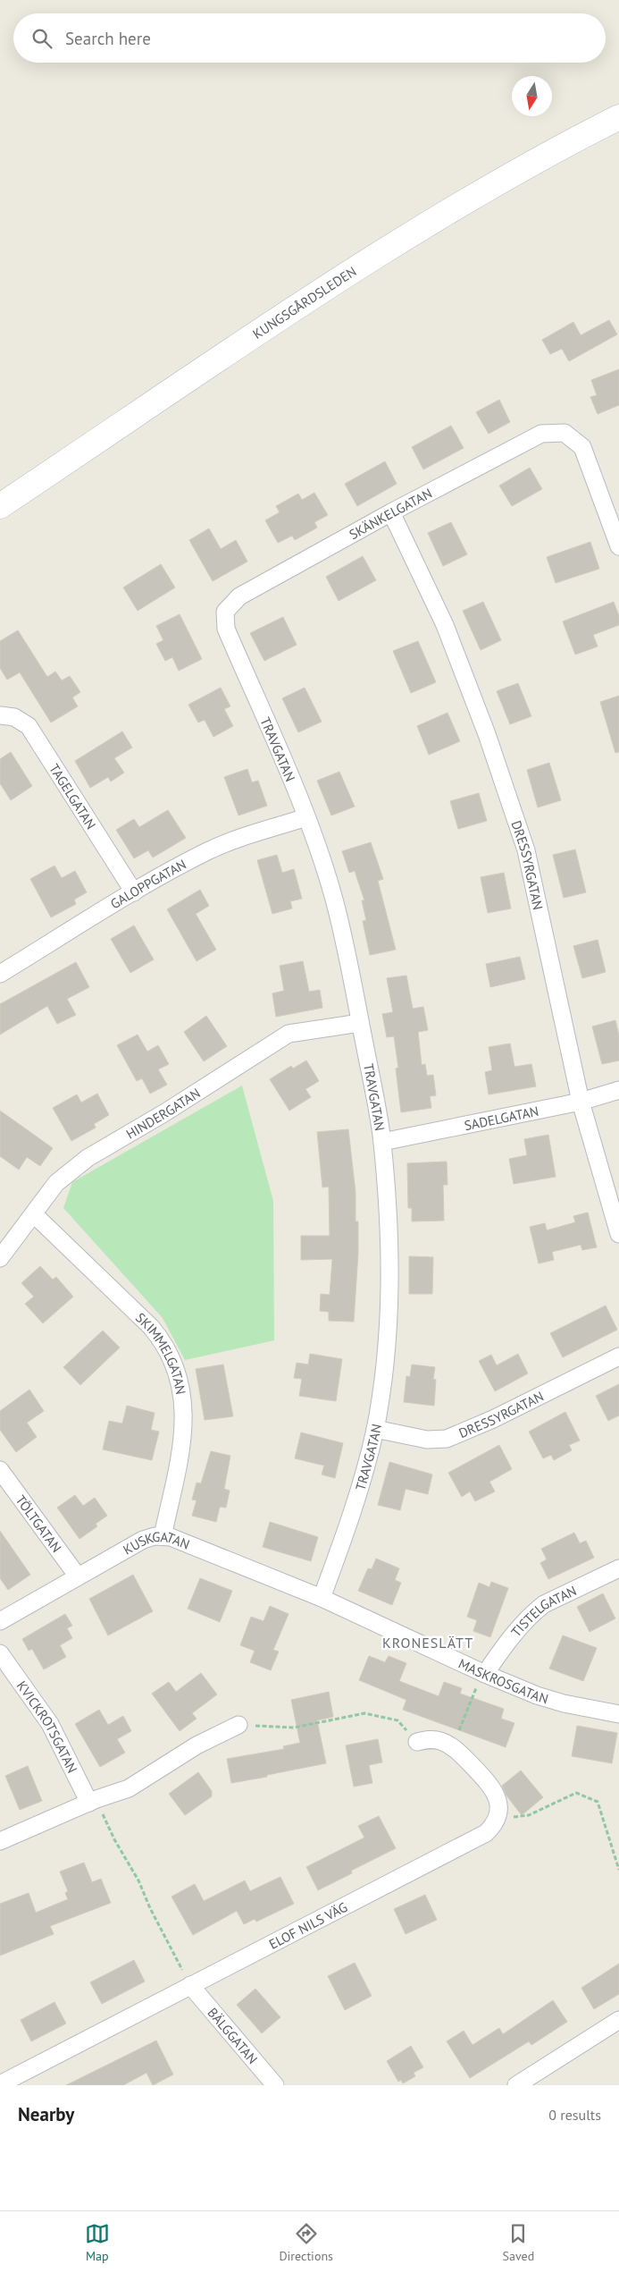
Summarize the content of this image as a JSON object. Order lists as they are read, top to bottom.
{
  "streets": {
    "main road": ["KUNGSGÅRDSLEDEN"],
    "street": [
      "SKÄNKELGATAN",
      "TRAVGATAN",
      "TAGELGATAN",
      "DRESSYRGATAN",
      "GALOPPGATAN",
      "HINDERGATAN",
      "SADELGATAN",
      "SKIMMELGATAN",
      "TÖLTGATAN",
      "KUSKGATAN",
      "TISTELGATAN",
      "MASKROSGATAN",
      "KVICKROTSGATAN",
      "ELOF NILS VÄG",
      "BÄLGGATAN"
    ]
  },
  "crossings": [
    ["SKÄNKELGATAN", "TRAVGATAN"],
    ["SKÄNKELGATAN", "DRESSYRGATAN"],
    ["TRAVGATAN", "DRESSYRGATAN"],
    ["TRAVGATAN", "GALOPPGATAN"],
    ["TRAVGATAN", "HINDERGATAN"],
    ["TRAVGATAN", "SADELGATAN"],
    ["TRAVGATAN", "KUSKGATAN"],
    ["TRAVGATAN", "MASKROSGATAN"],
    ["TAGELGATAN", "GALOPPGATAN"],
    ["DRESSYRGATAN", "SADELGATAN"],
    ["HINDERGATAN", "SKIMMELGATAN"],
    ["SKIMMELGATAN", "KUSKGATAN"],
    ["TÖLTGATAN", "KUSKGATAN"],
    ["KUSKGATAN", "MASKROSGATAN"],
    ["TISTELGATAN", "MASKROSGATAN"],
    ["ELOF NILS VÄG", "BÄLGGATAN"]
  ],
  "districts": ["KRONESLÄTT"],
  "north": "bottom",
  "page": {
    "search": "Search here",
    "heading": ["Nearby", "0 results"],
    "nav": ["Map", "Directions", "Saved"]
  }
}
